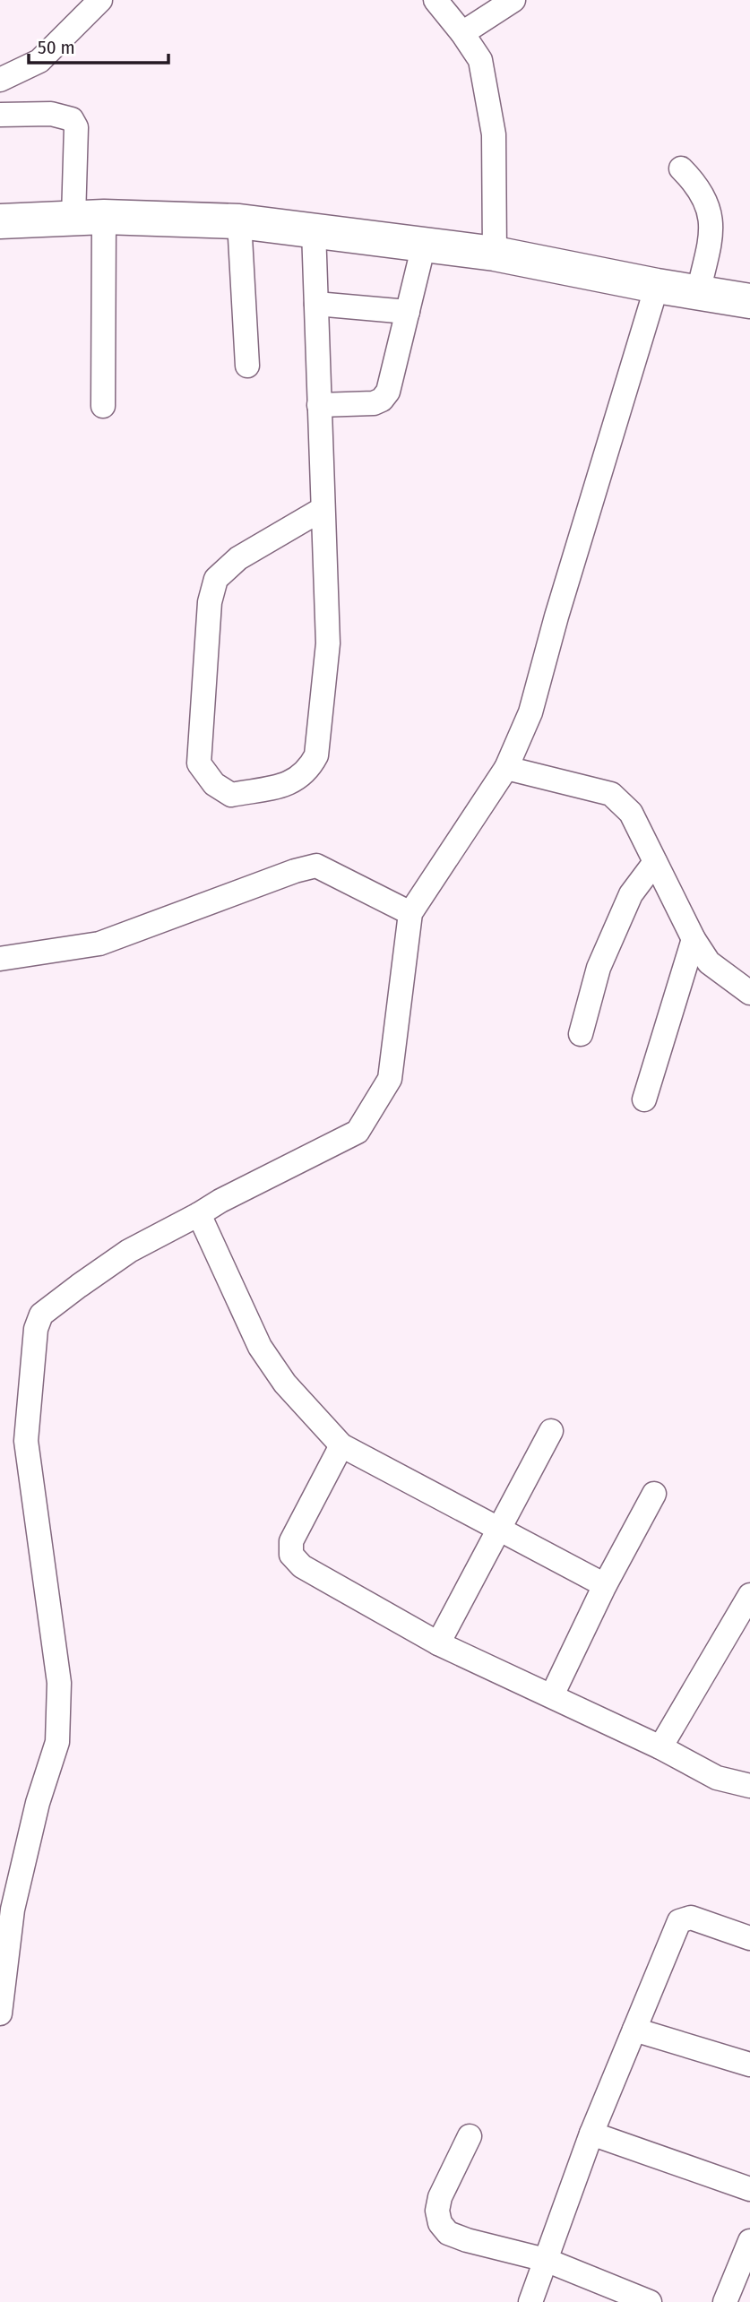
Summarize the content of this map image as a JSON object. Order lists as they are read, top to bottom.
{
  "scale_bar": "50 m"
}
